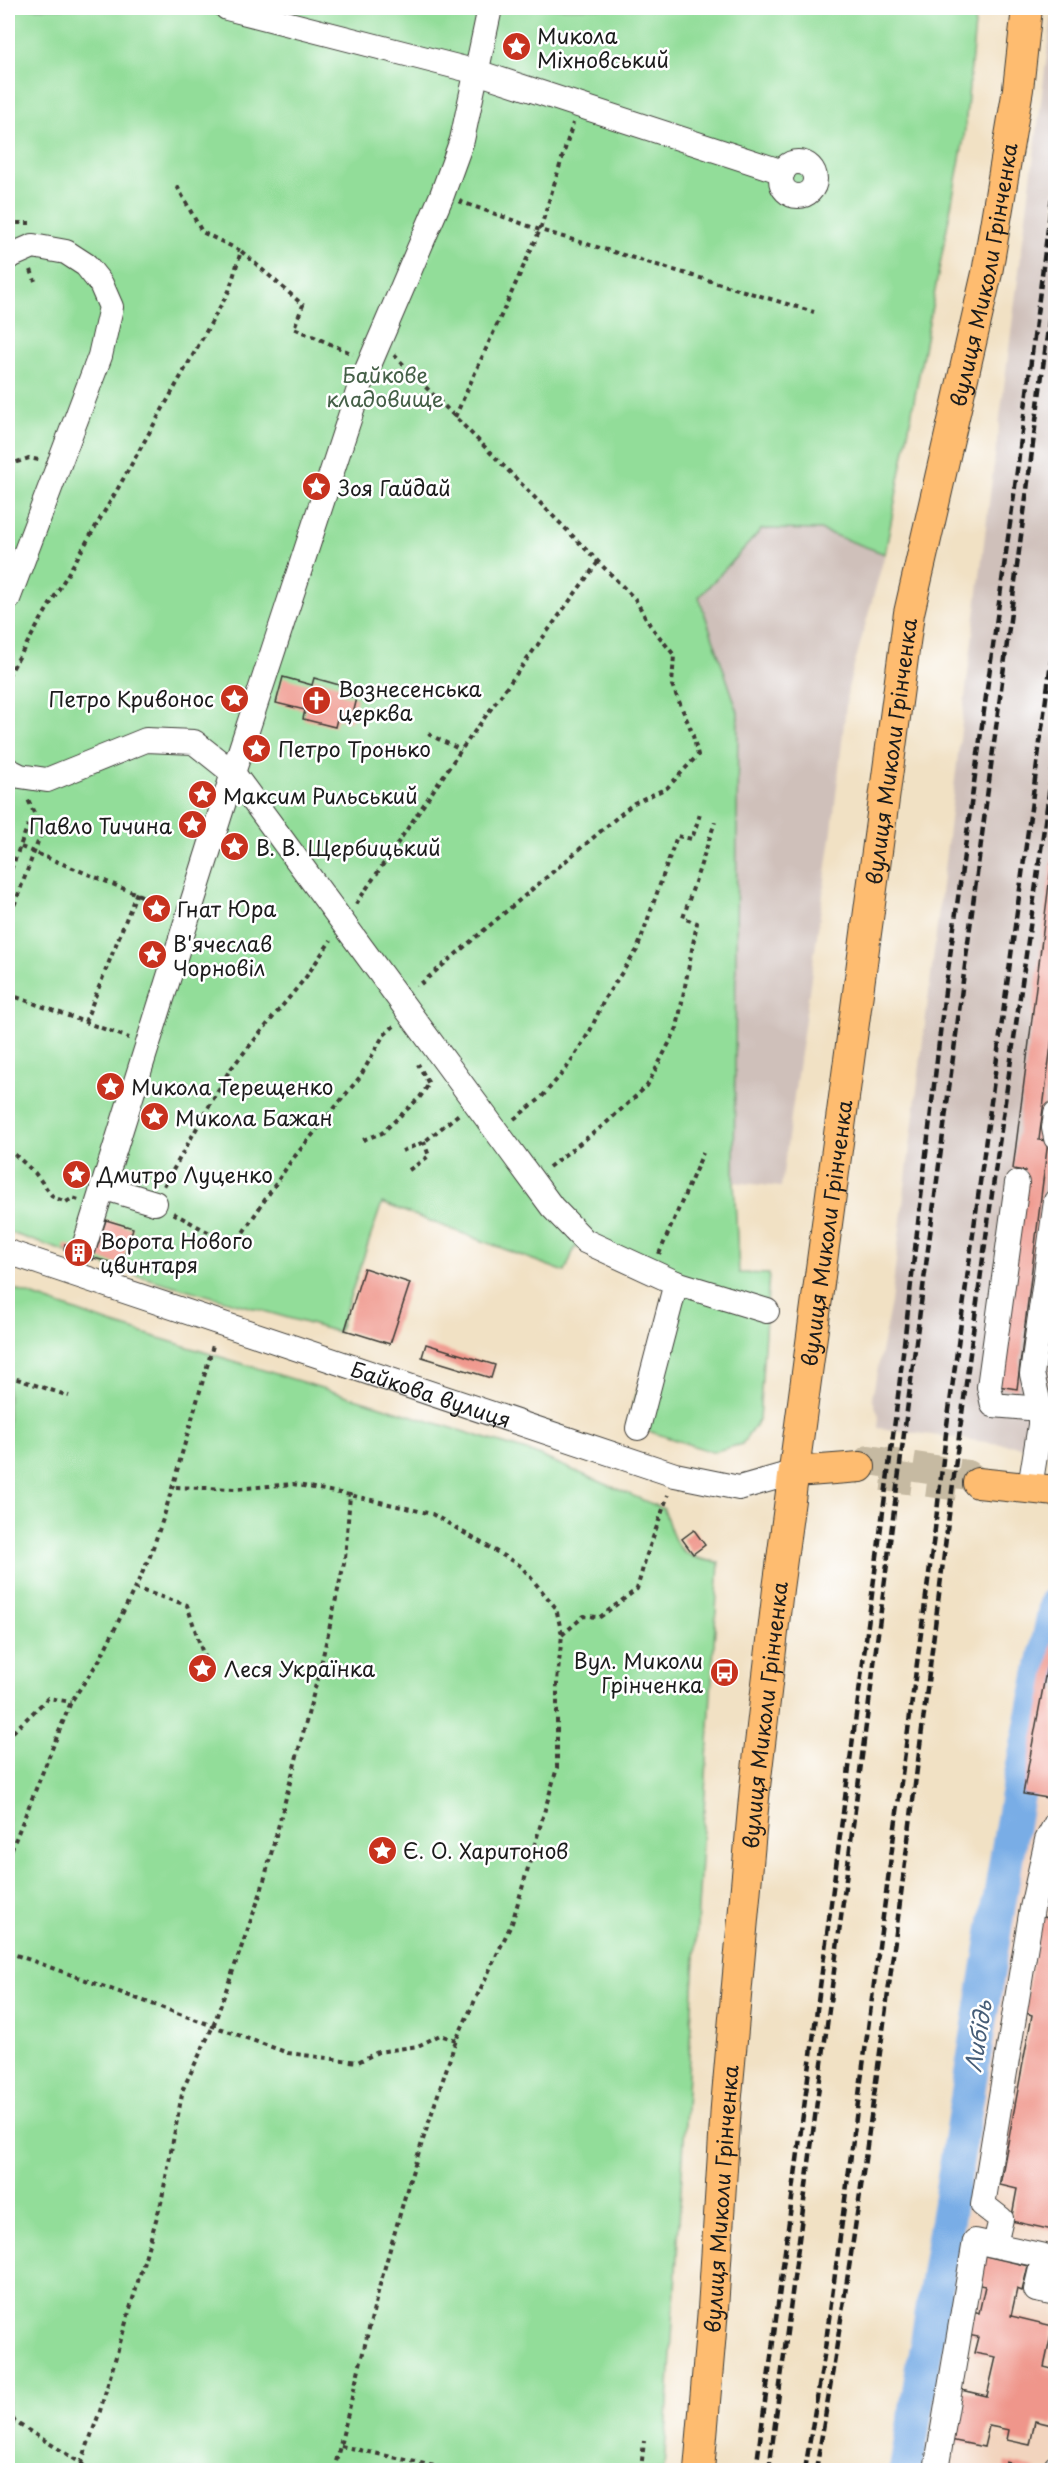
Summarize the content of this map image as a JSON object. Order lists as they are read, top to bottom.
{
  "streets": {
    "main road": ["вулиця Миколи Грінченка", "Байкова вулиця"]
  },
  "crossings": [
    ["вулиця Миколи Грінченка", "Байкова вулиця"]
  ],
  "water": ["Либідь"],
  "parks": ["Байкове кладовище"],
  "places": {
    "place": [
      "Микола Міхновський",
      "Зоя Гайдай",
      "Петро Кривонос",
      "Петро Тронько",
      "Максим Рильський",
      "Павло Тичина",
      "В. В. Щербицький",
      "Гнат Юра",
      "В'ячеслав Чорновіл",
      "Микола Терещенко",
      "Микола Бажан",
      "Дмитро Луценко",
      "Леся Українка",
      "Є. О. Харитонов"
    ],
    "church": ["Вознесенська церква"],
    "building": ["Ворота Нового цвинтаря"],
    "bus stop": ["Вул. Миколи Грінченка"]
  }
}
